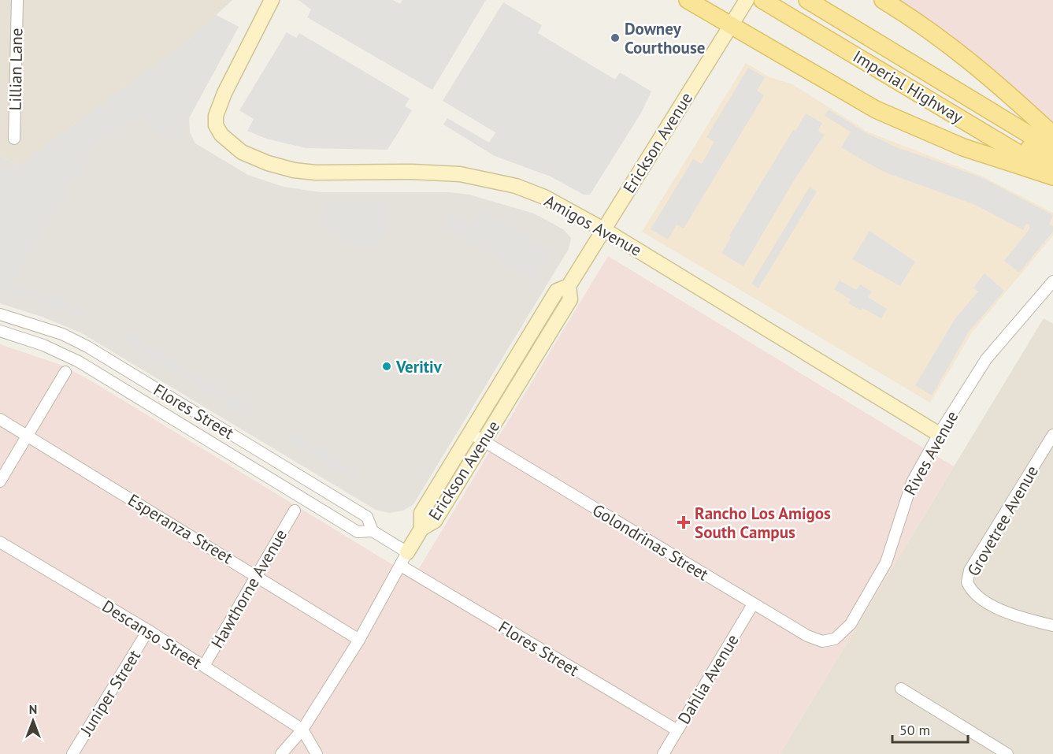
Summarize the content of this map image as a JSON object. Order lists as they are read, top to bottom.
{
  "streets": {
    "main road": ["Imperial Highway"],
    "street": [
      "Lillian Lane",
      "Erickson Avenue",
      "Amigos Avenue",
      "Flores Street",
      "Rives Avenue",
      "Grovetree Avenue",
      "Esperanza Street",
      "Golondrinas Street",
      "Hawthorne Avenue",
      "Descanso Street",
      "Dahlia Avenue",
      "Juniper Street"
    ]
  },
  "crossings": [
    ["Erickson Avenue", "Amigos Avenue"],
    ["Erickson Avenue", "Flores Street"],
    ["Erickson Avenue", "Esperanza Street"],
    ["Erickson Avenue", "Golondrinas Street"],
    ["Erickson Avenue", "Descanso Street"],
    ["Amigos Avenue", "Rives Avenue"],
    ["Flores Street", "Dahlia Avenue"],
    ["Rives Avenue", "Golondrinas Street"],
    ["Esperanza Street", "Hawthorne Avenue"],
    ["Golondrinas Street", "Dahlia Avenue"],
    ["Hawthorne Avenue", "Descanso Street"],
    ["Descanso Street", "Juniper Street"]
  ],
  "places": {
    "other": ["Downey Courthouse", "Veritiv"],
    "health": ["Rancho Los Amigos South Campus"]
  },
  "scale_bar": "50 m",
  "north": "top"
}
